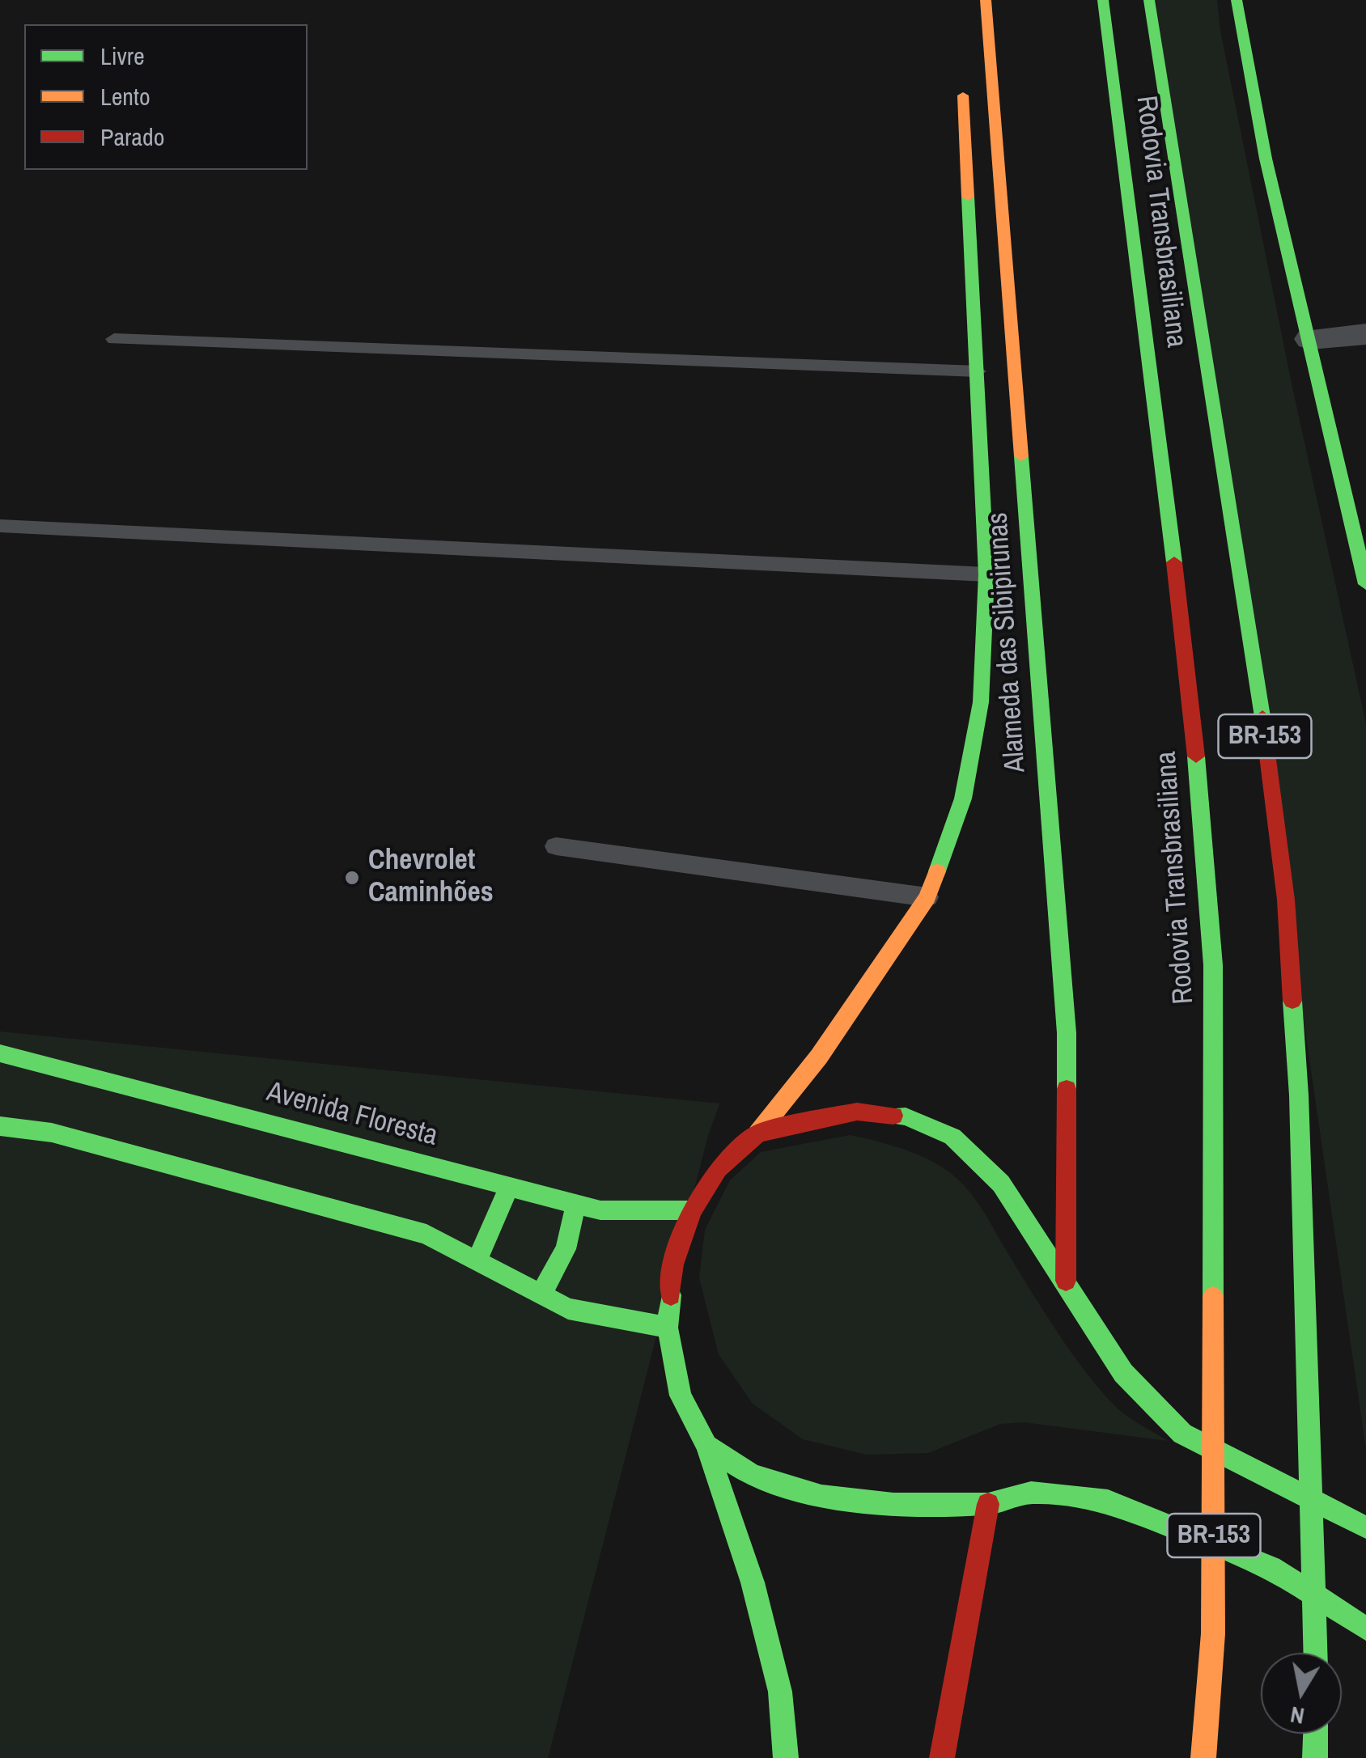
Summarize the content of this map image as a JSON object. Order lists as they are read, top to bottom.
{
  "streets": {
    "main road": [
      "Rodovia Transbrasiliana",
      "Alameda das Sibipirunas",
      "BR-153",
      "Avenida Floresta"
    ]
  },
  "crossings": [
    ["Alameda das Sibipirunas", "Avenida Floresta"]
  ],
  "places": ["Chevrolet Caminhões"],
  "legend": ["Livre", "Lento", "Parado"],
  "north": "bottom"
}
